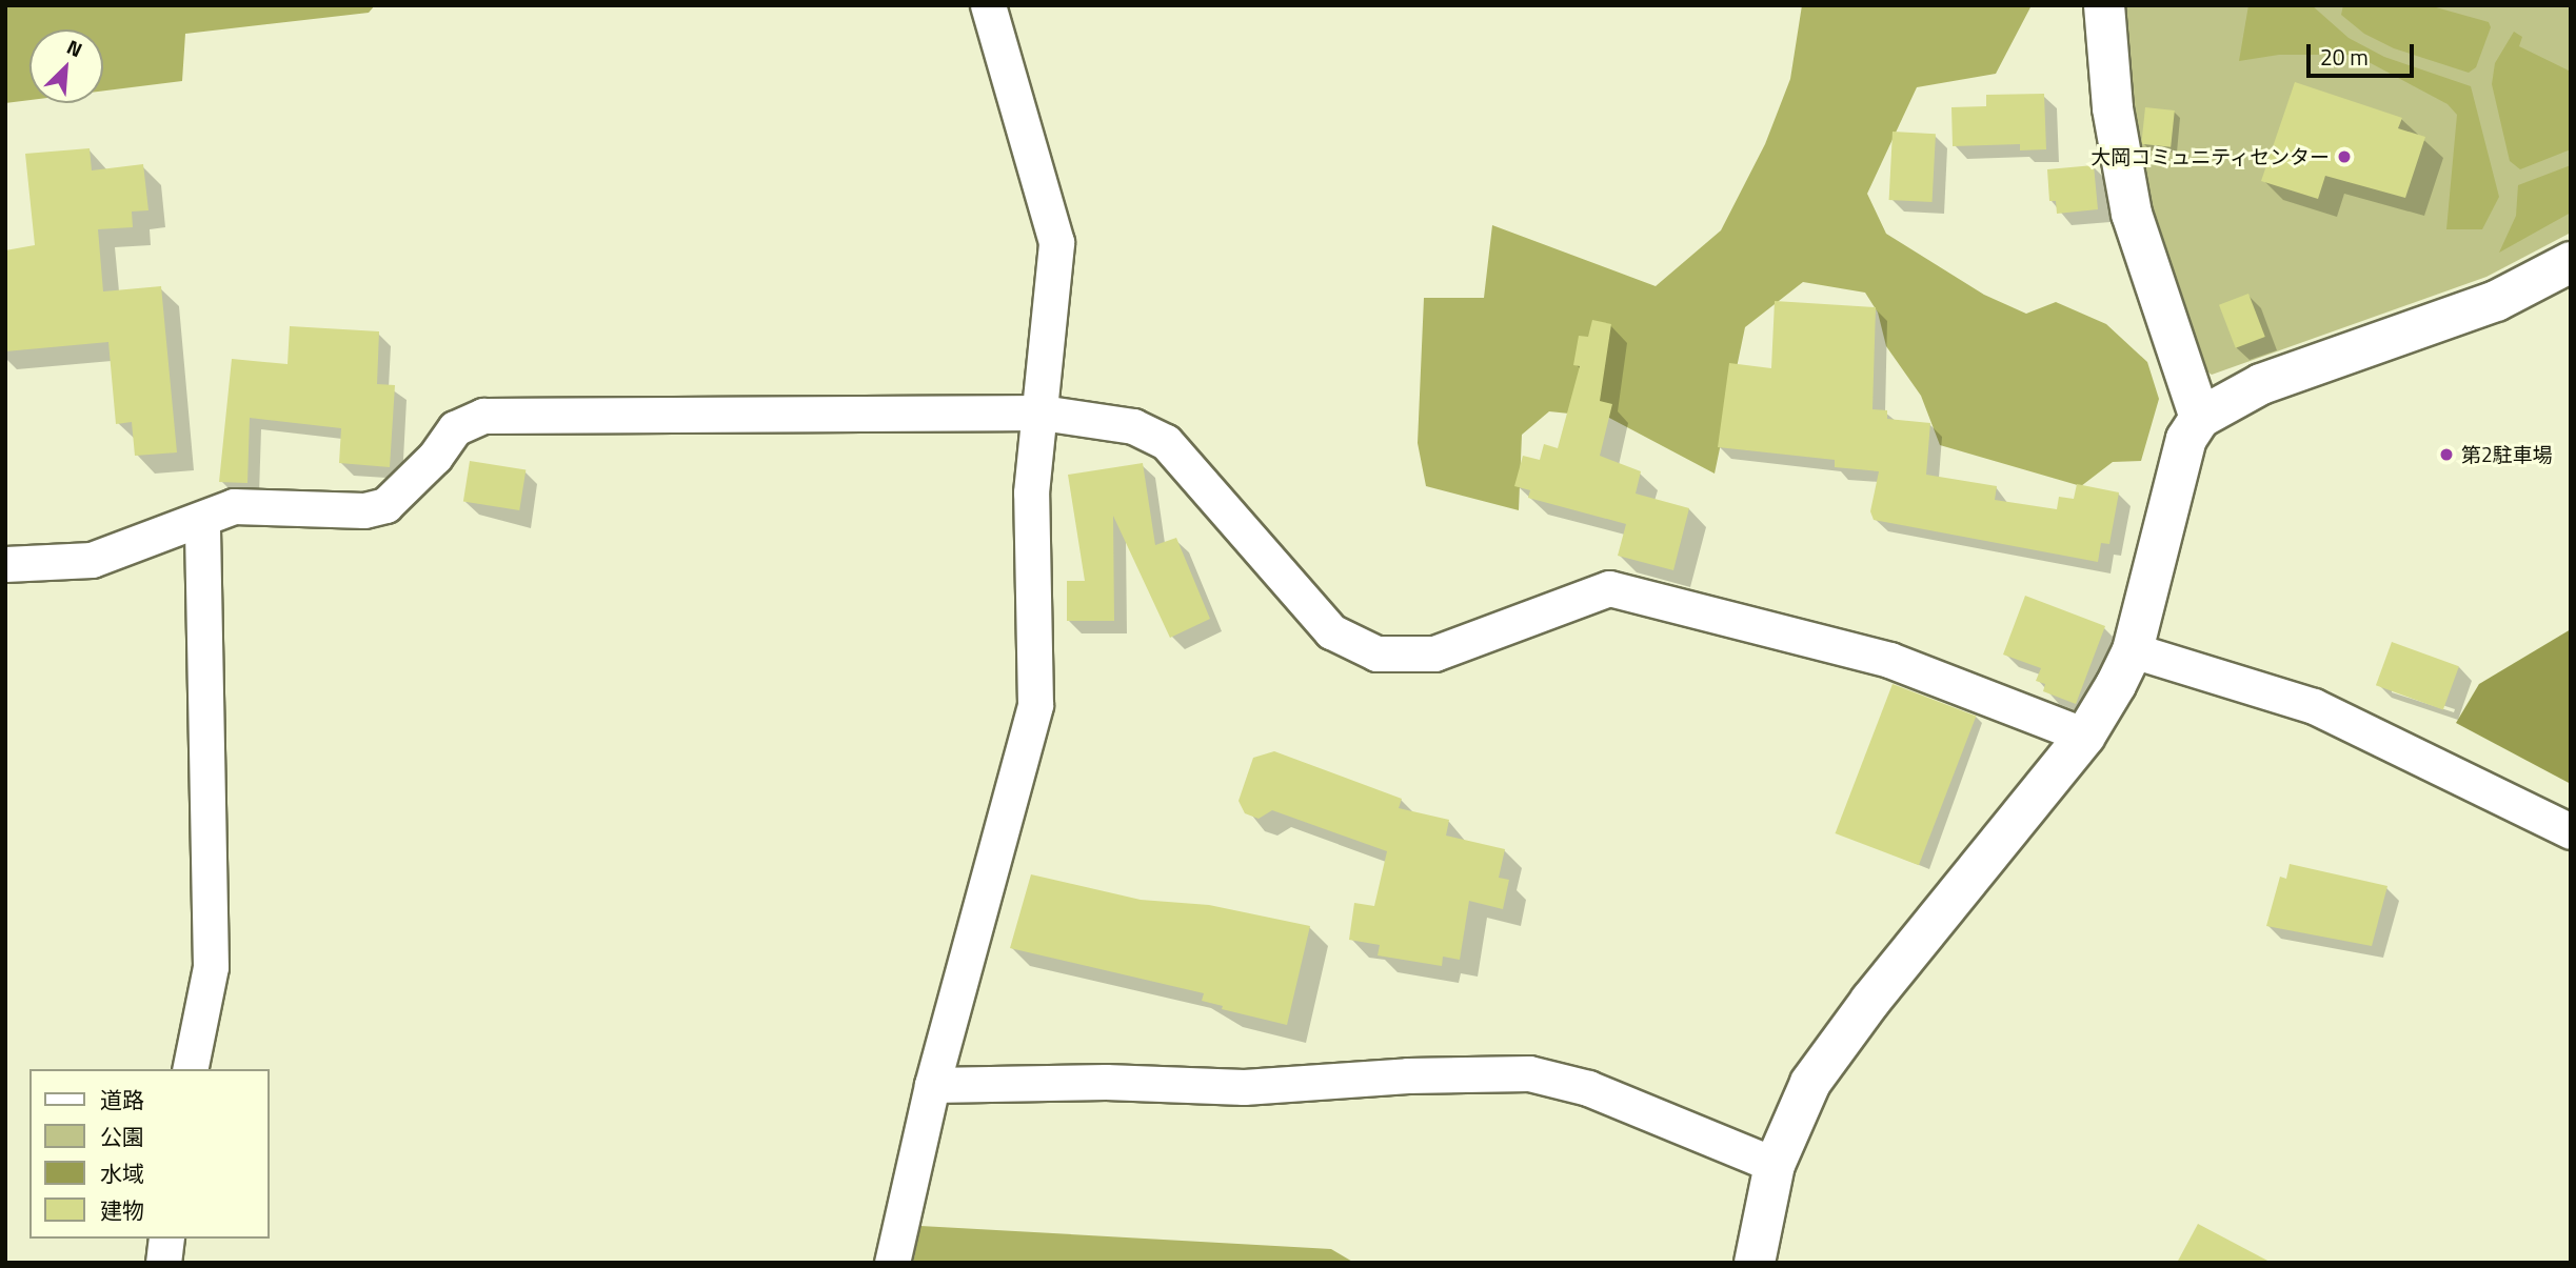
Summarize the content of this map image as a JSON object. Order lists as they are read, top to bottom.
{
  "places": ["大岡コミュニティセンター", "第2駐車場"],
  "legend": [
    "道路",
    "公園",
    "水域",
    "建物"
  ],
  "scale_bar": "20 m",
  "north": "top right"
}
